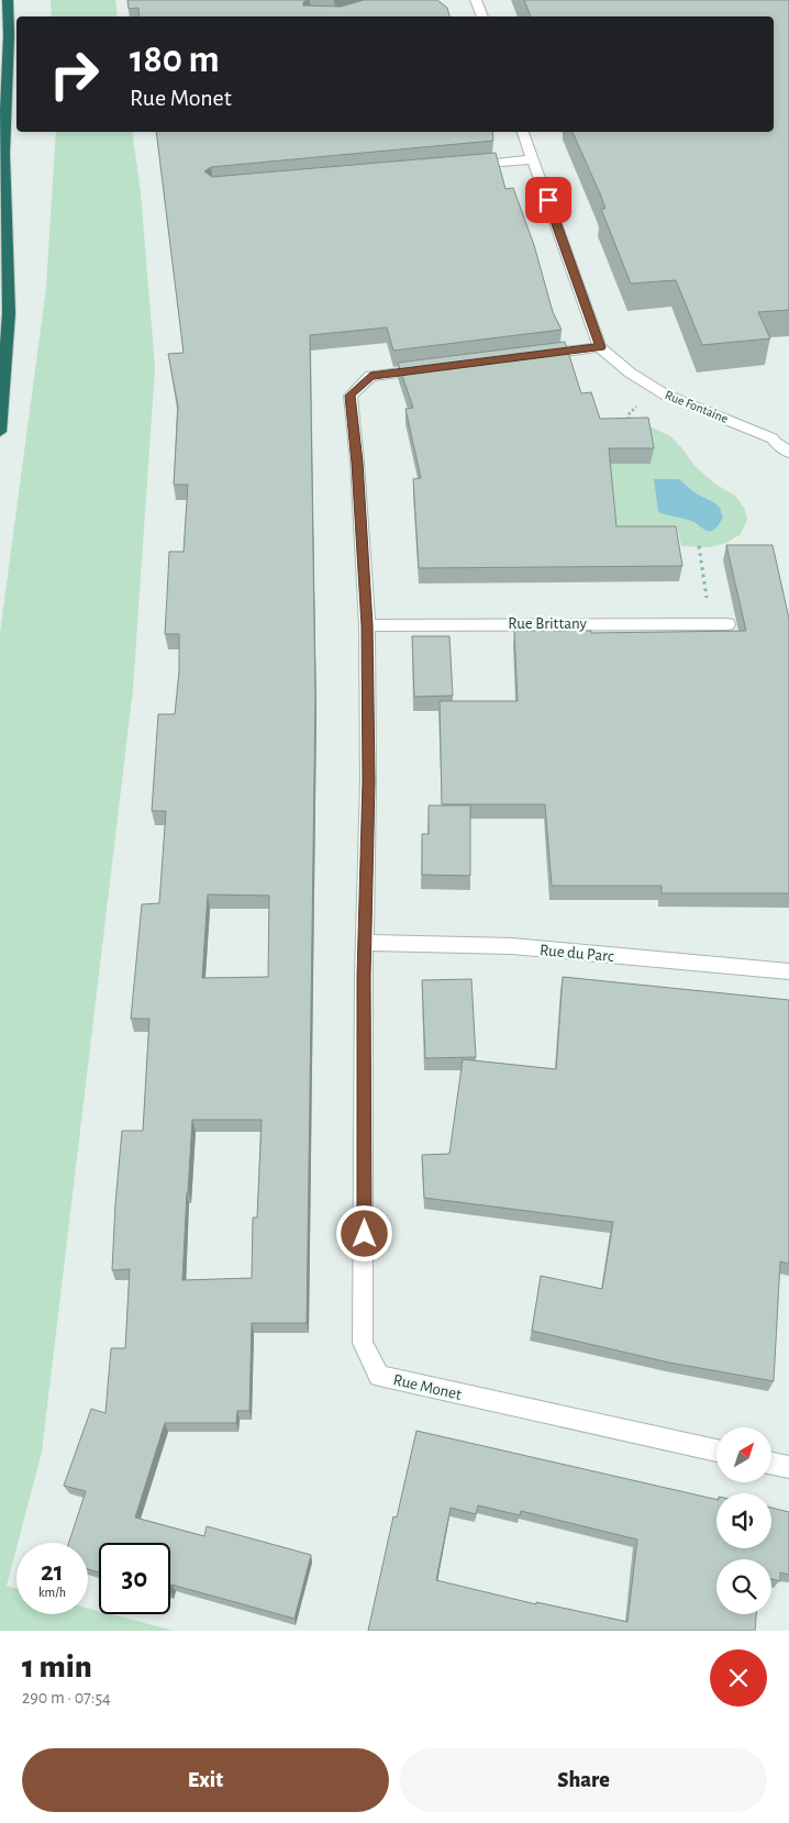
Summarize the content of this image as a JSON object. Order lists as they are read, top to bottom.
{
  "streets": {
    "street": [
      "Rue Fontaine",
      "Rue Brittany",
      "Rue du Parc",
      "Rue Monet"
    ]
  },
  "crossings": [
    ["Rue Brittany", "Rue Monet"],
    ["Rue du Parc", "Rue Monet"]
  ],
  "north": "top right",
  "page": {
    "turn": ["180 m", "Rue Monet"],
    "speed": "21 km/h",
    "limit": "30",
    "heading": ["1 min", "290 m · 07:54"],
    "buttons": ["Exit", "Share"]
  }
}
